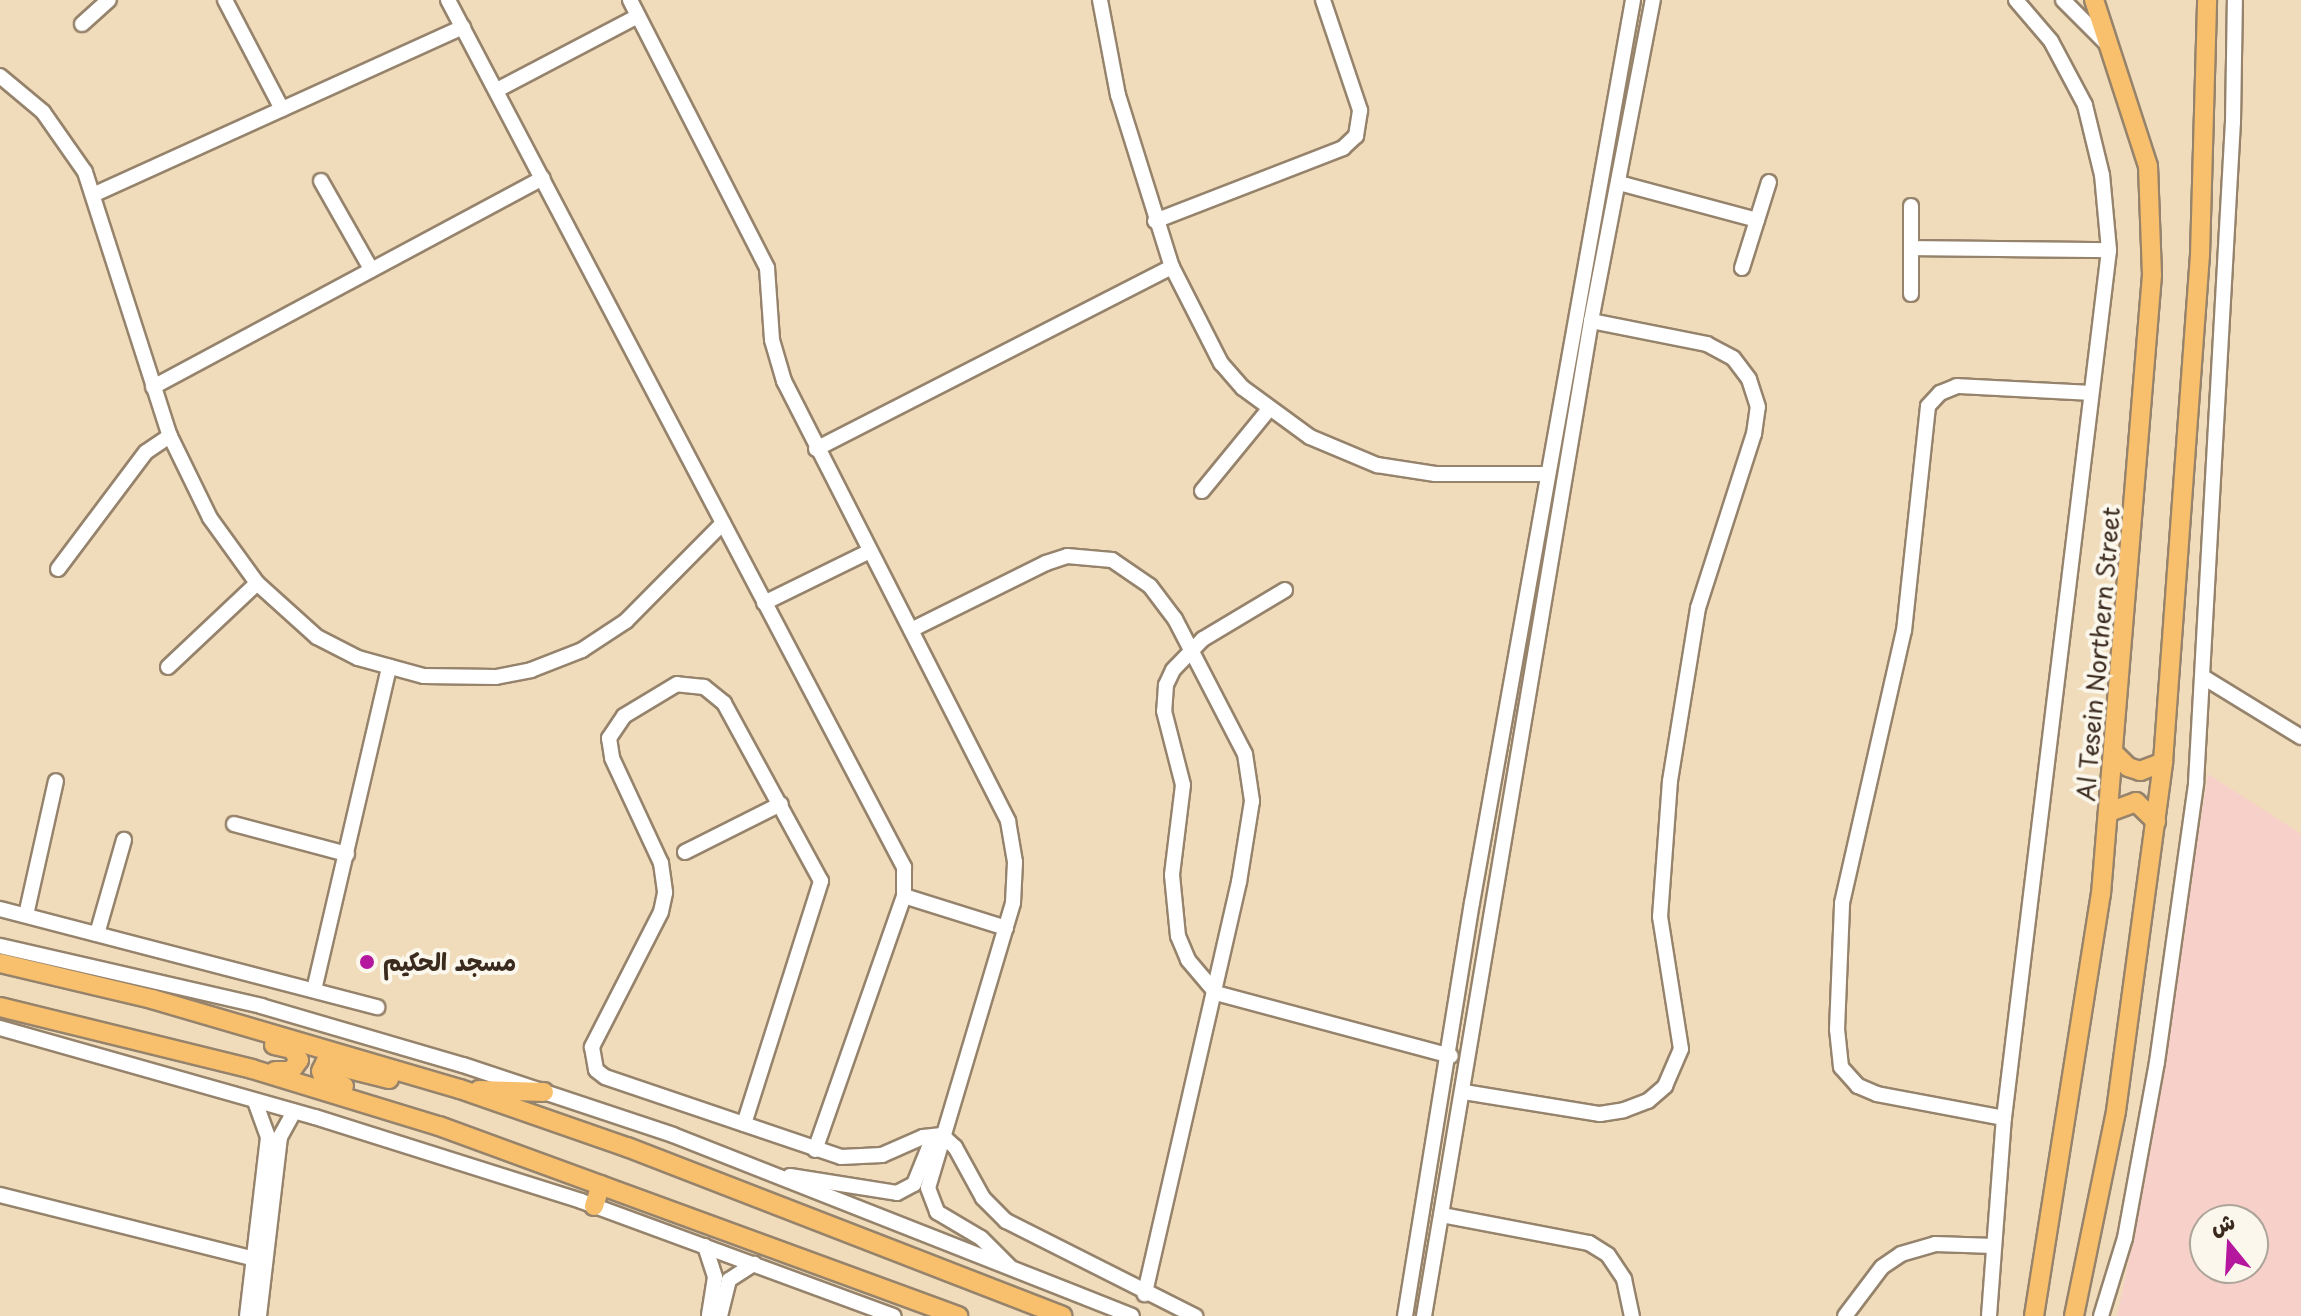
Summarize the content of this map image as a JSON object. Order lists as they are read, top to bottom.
{
  "streets": {
    "main road": ["Al Tesein Northern Street"]
  },
  "places": ["مسجد الحكيم"],
  "north": "top"
}
